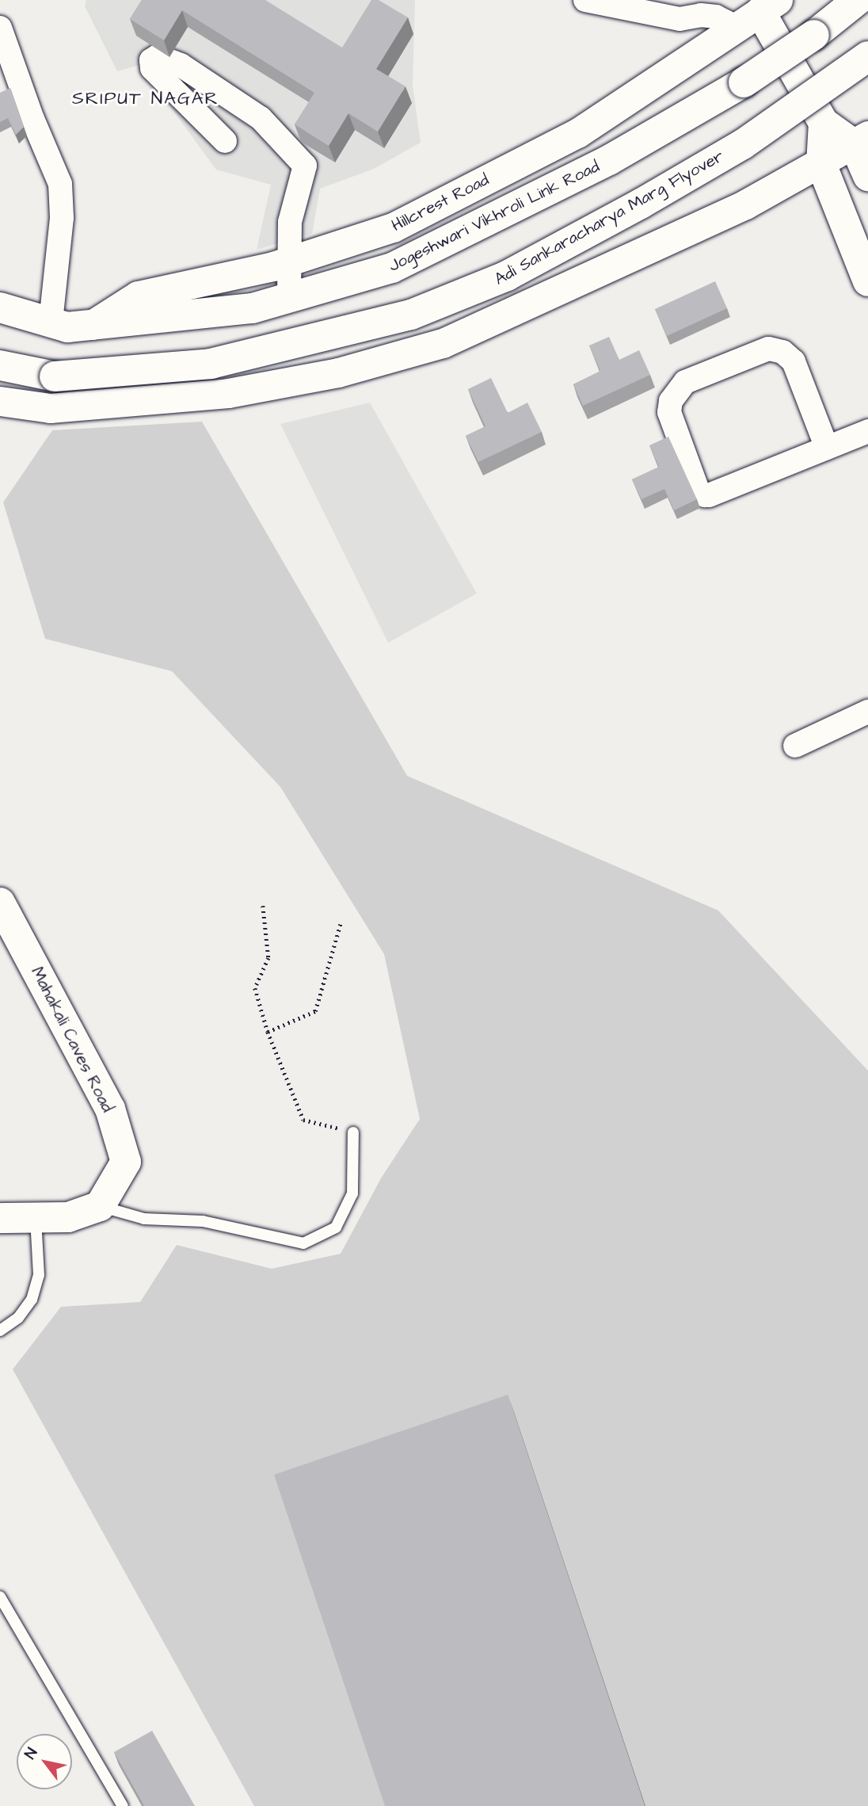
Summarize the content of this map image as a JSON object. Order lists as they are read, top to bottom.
{
  "streets": {
    "main road": ["Jogeshwari Vikhroli Link Road", "Adi Sankaracharya Marg Flyover", "Mahakali Caves Road"],
    "street": ["Hillcrest Road"]
  },
  "crossings": [
    ["Hillcrest Road", "Jogeshwari Vikhroli Link Road"]
  ],
  "districts": ["SRIPUT NAGAR"],
  "north": "top left"
}
